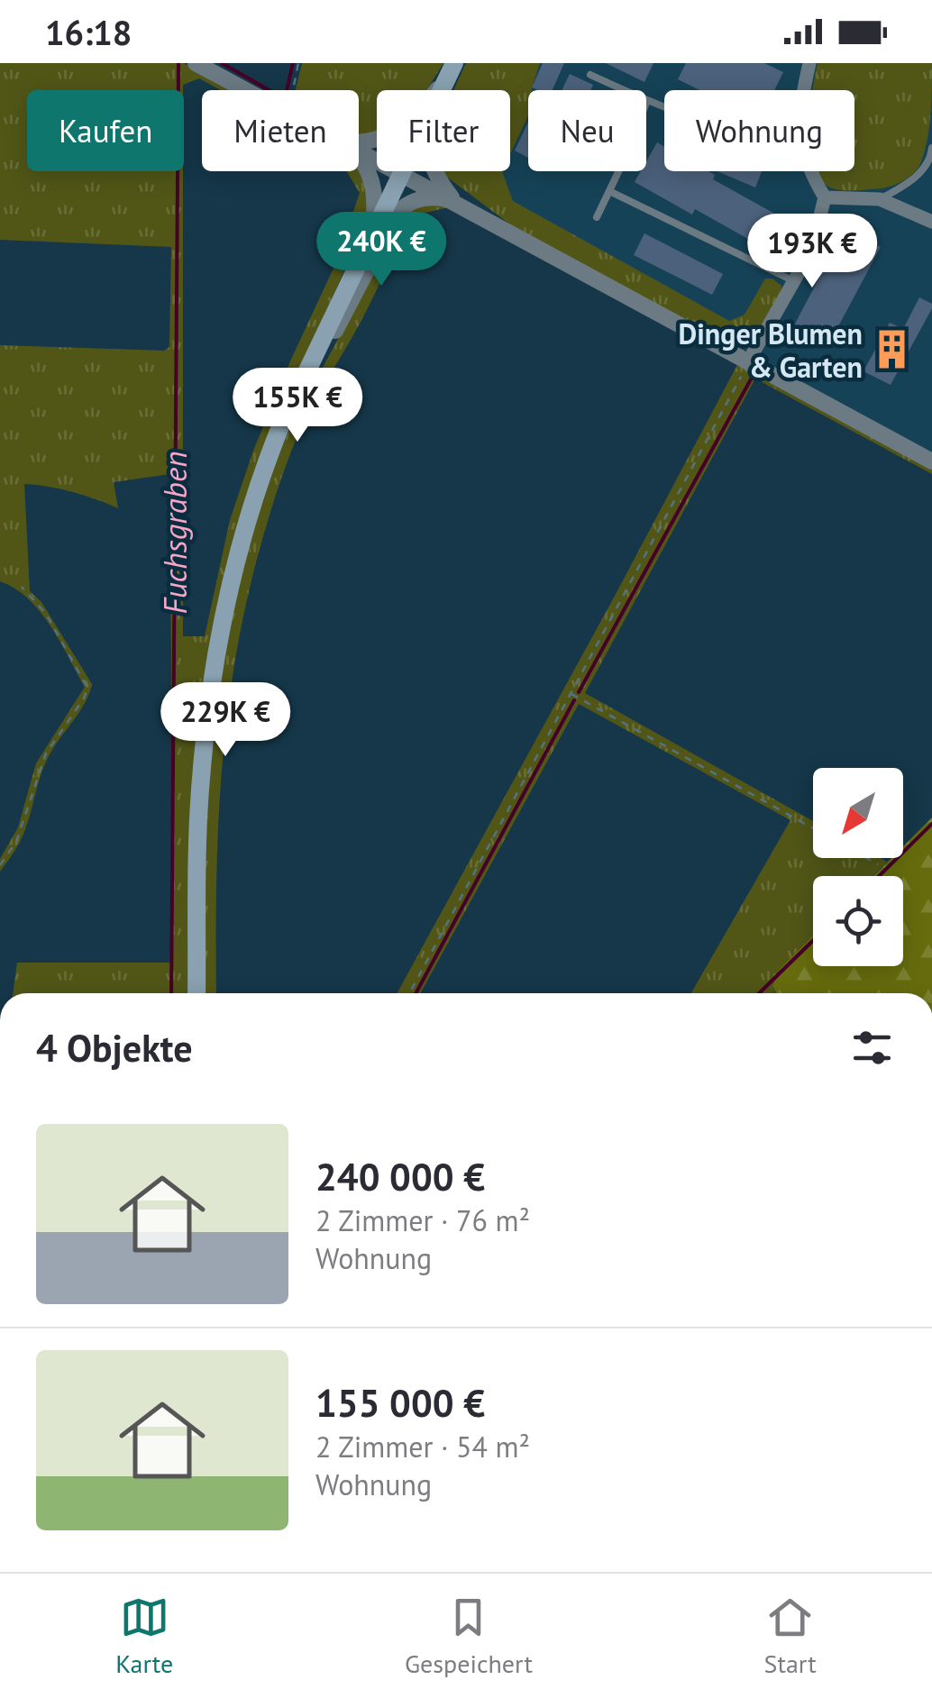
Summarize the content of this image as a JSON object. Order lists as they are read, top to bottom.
{
  "water": ["Fuchsgraben"],
  "places": {
    "building": ["Dinger Blumen & Garten"]
  },
  "north": "bottom left",
  "page": {
    "status": "16:18",
    "chip": [
      "Kaufen",
      "Mieten",
      "Filter",
      "Neu",
      "Wohnung"
    ],
    "price": [
      "240K €",
      "193K €",
      "155K €",
      "229K €"
    ],
    "heading": "4 Objekte",
    "list": [
      {
        "name": "240 000 €",
        "note": "2 Zimmer · 76 m² · Wohnung"
      },
      {
        "name": "155 000 €",
        "note": "2 Zimmer · 54 m² · Wohnung"
      }
    ],
    "tabs": ["Karte", "Gespeichert", "Start"]
  }
}
